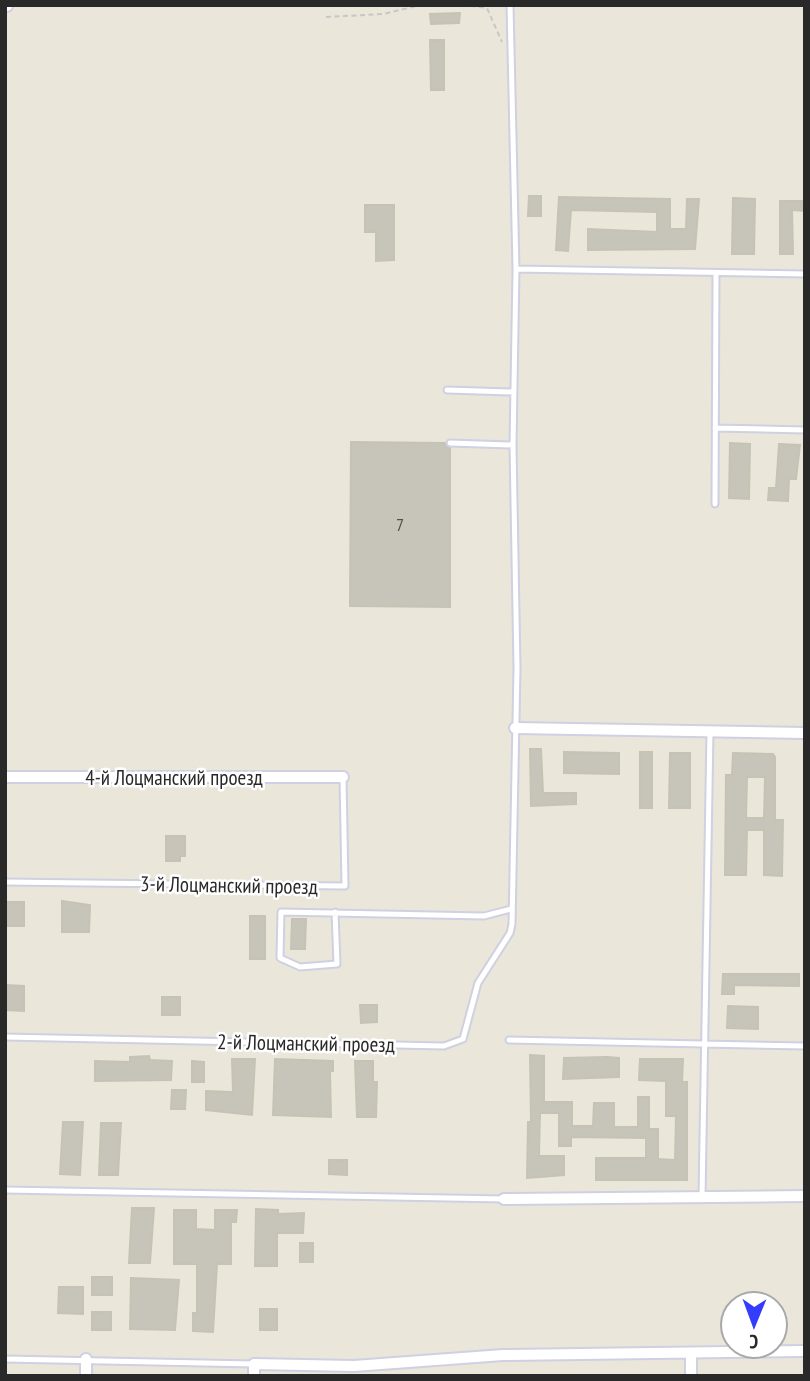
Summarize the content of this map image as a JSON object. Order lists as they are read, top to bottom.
{
  "streets": {
    "street": ["4-й Лоцманский проезд"],
    "lane": ["3-й Лоцманский проезд", "2-й Лоцманский проезд"]
  },
  "crossings": [
    ["4-й Лоцманский проезд", "3-й Лоцманский проезд"]
  ],
  "house_numbers": ["7"],
  "north": "bottom"
}
